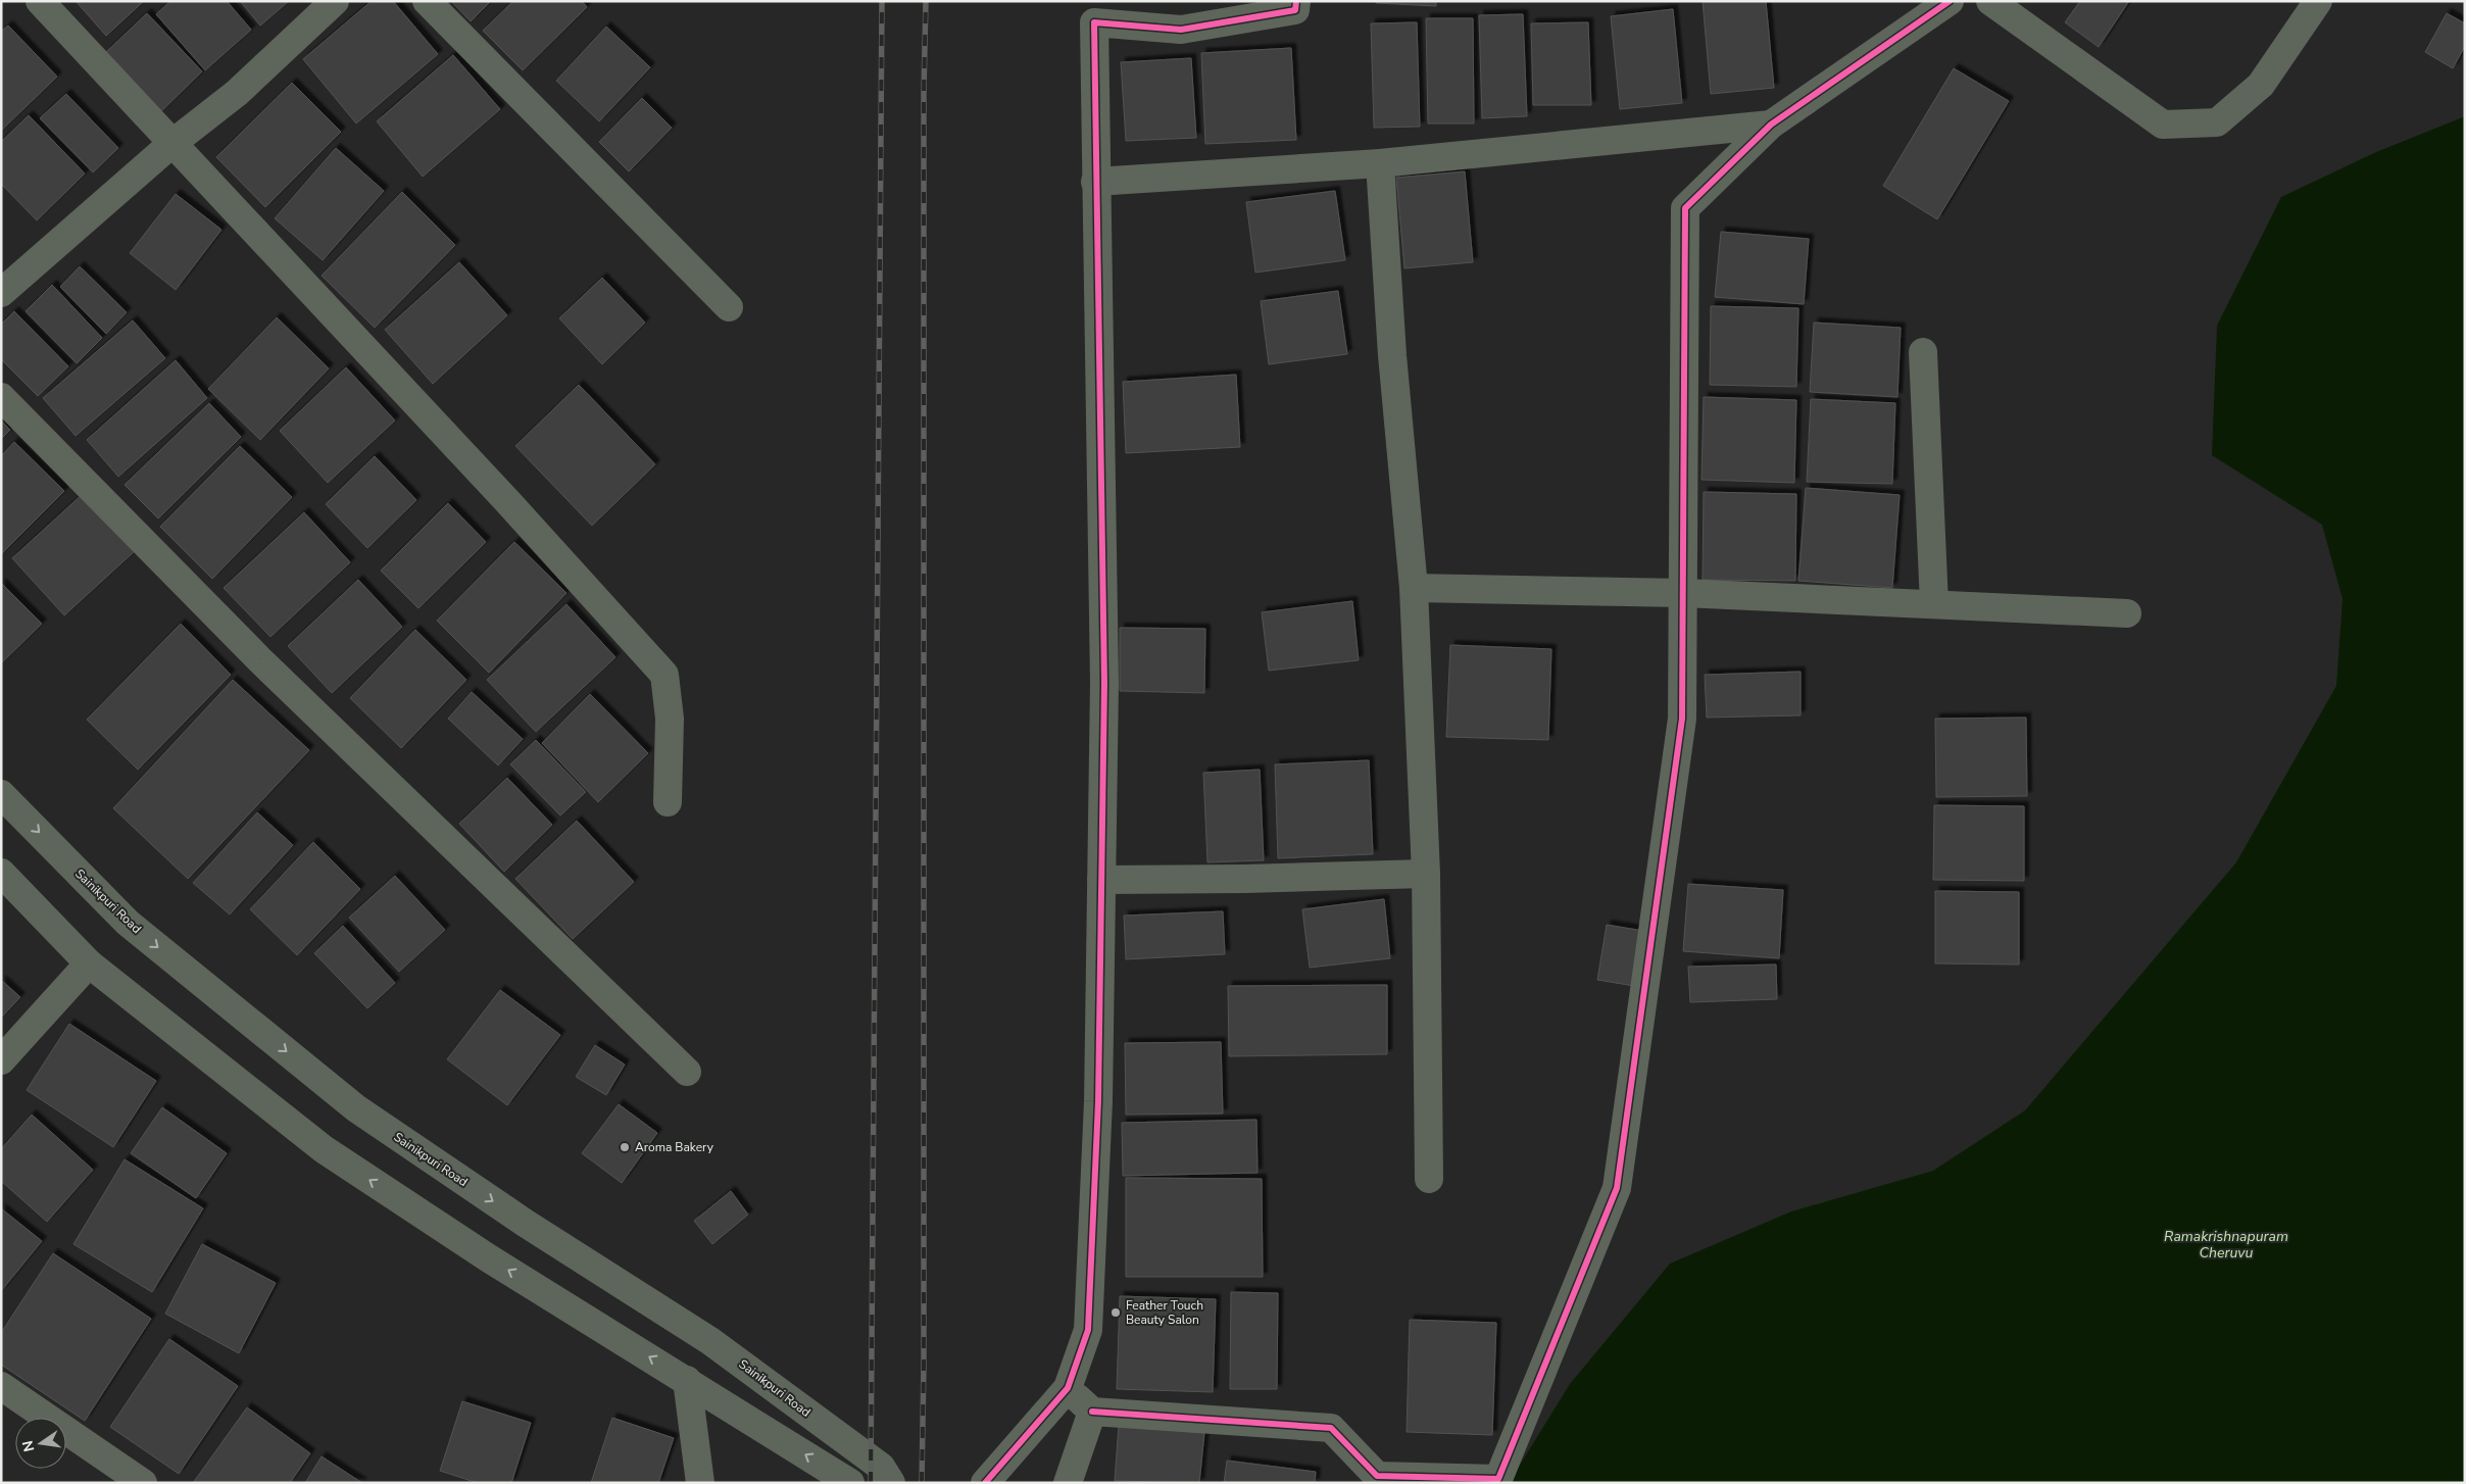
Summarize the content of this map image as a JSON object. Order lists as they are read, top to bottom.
{
  "streets": {
    "main road": ["Sainikpuri Road"]
  },
  "water": ["Ramakrishnapuram Cheruvu"],
  "places": ["Aroma Bakery", "Feather Touch Beauty Salon"],
  "north": "left"
}
